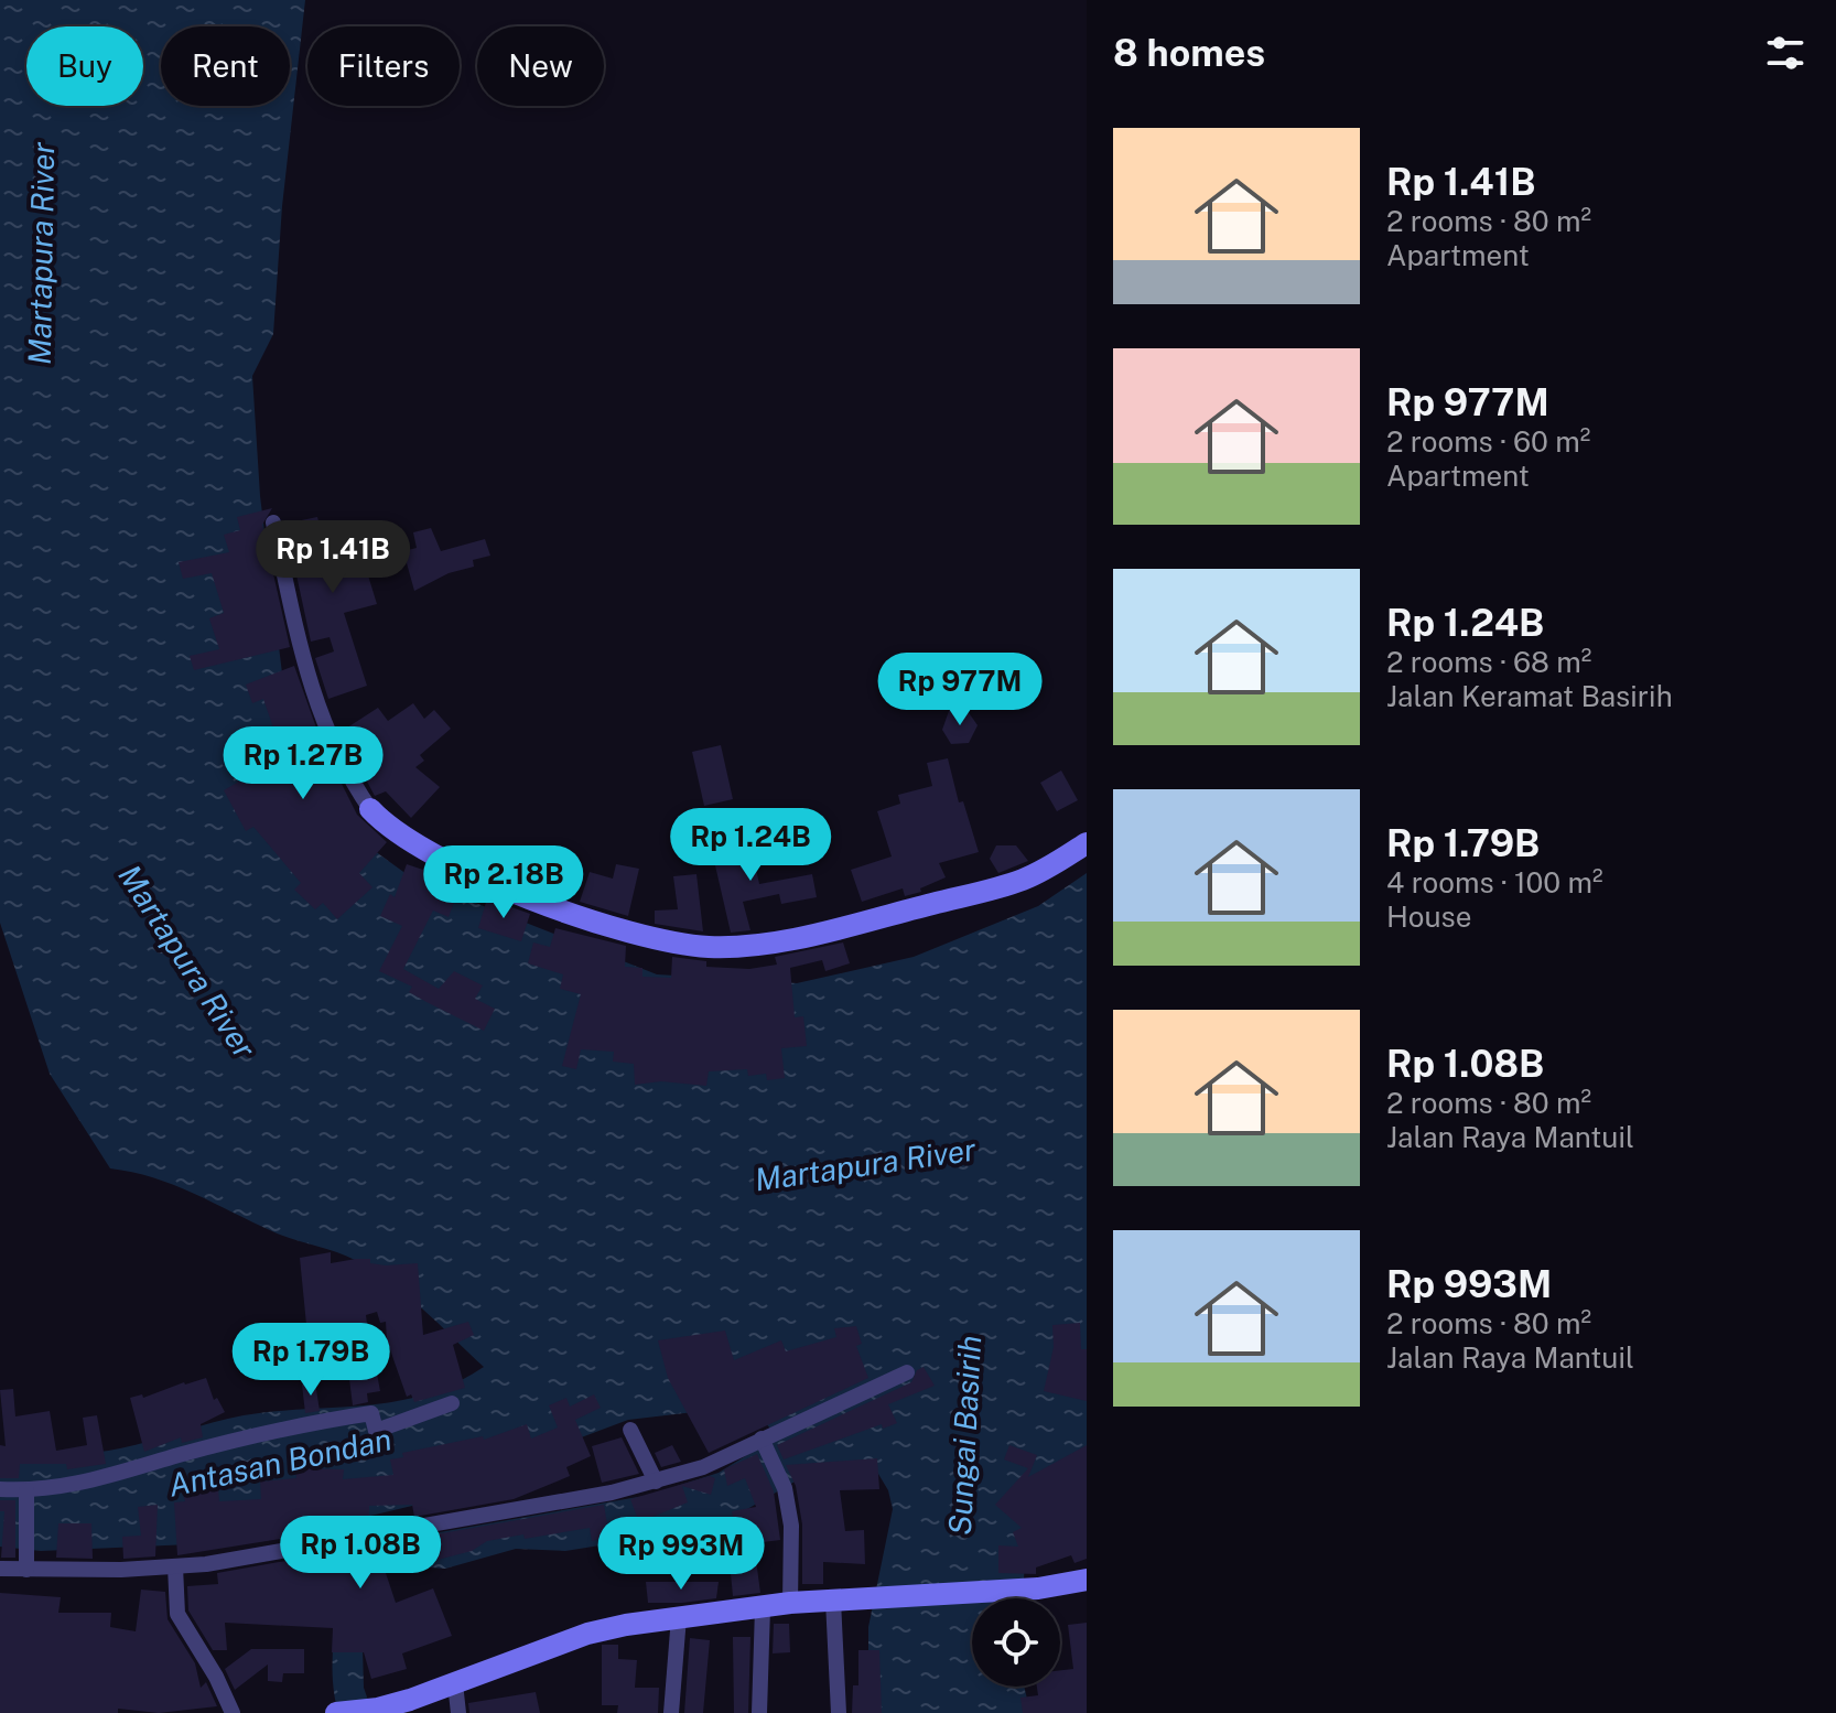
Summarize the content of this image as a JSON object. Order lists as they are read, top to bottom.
{
  "water": ["Martapura River", "Sungai Basirih", "Antasan Bondan"],
  "page": {
    "heading": "8 homes",
    "chip": [
      "Buy",
      "Rent",
      "Filters",
      "New"
    ],
    "list": [
      {
        "name": "Rp 1.41B",
        "note": "2 rooms · 80 m² · Apartment"
      },
      {
        "name": "Rp 977M",
        "note": "2 rooms · 60 m² · Apartment"
      },
      {
        "name": "Rp 1.24B",
        "note": "2 rooms · 68 m² · Jalan Keramat Basirih"
      },
      {
        "name": "Rp 1.79B",
        "note": "4 rooms · 100 m² · House"
      },
      {
        "name": "Rp 1.08B",
        "note": "2 rooms · 80 m² · Jalan Raya Mantuil"
      },
      {
        "name": "Rp 993M",
        "note": "2 rooms · 80 m² · Jalan Raya Mantuil"
      }
    ],
    "price": [
      "Rp 1.41B",
      "Rp 977M",
      "Rp 1.27B",
      "Rp 1.24B",
      "Rp 2.18B",
      "Rp 1.79B",
      "Rp 1.08B",
      "Rp 993M"
    ]
  }
}
